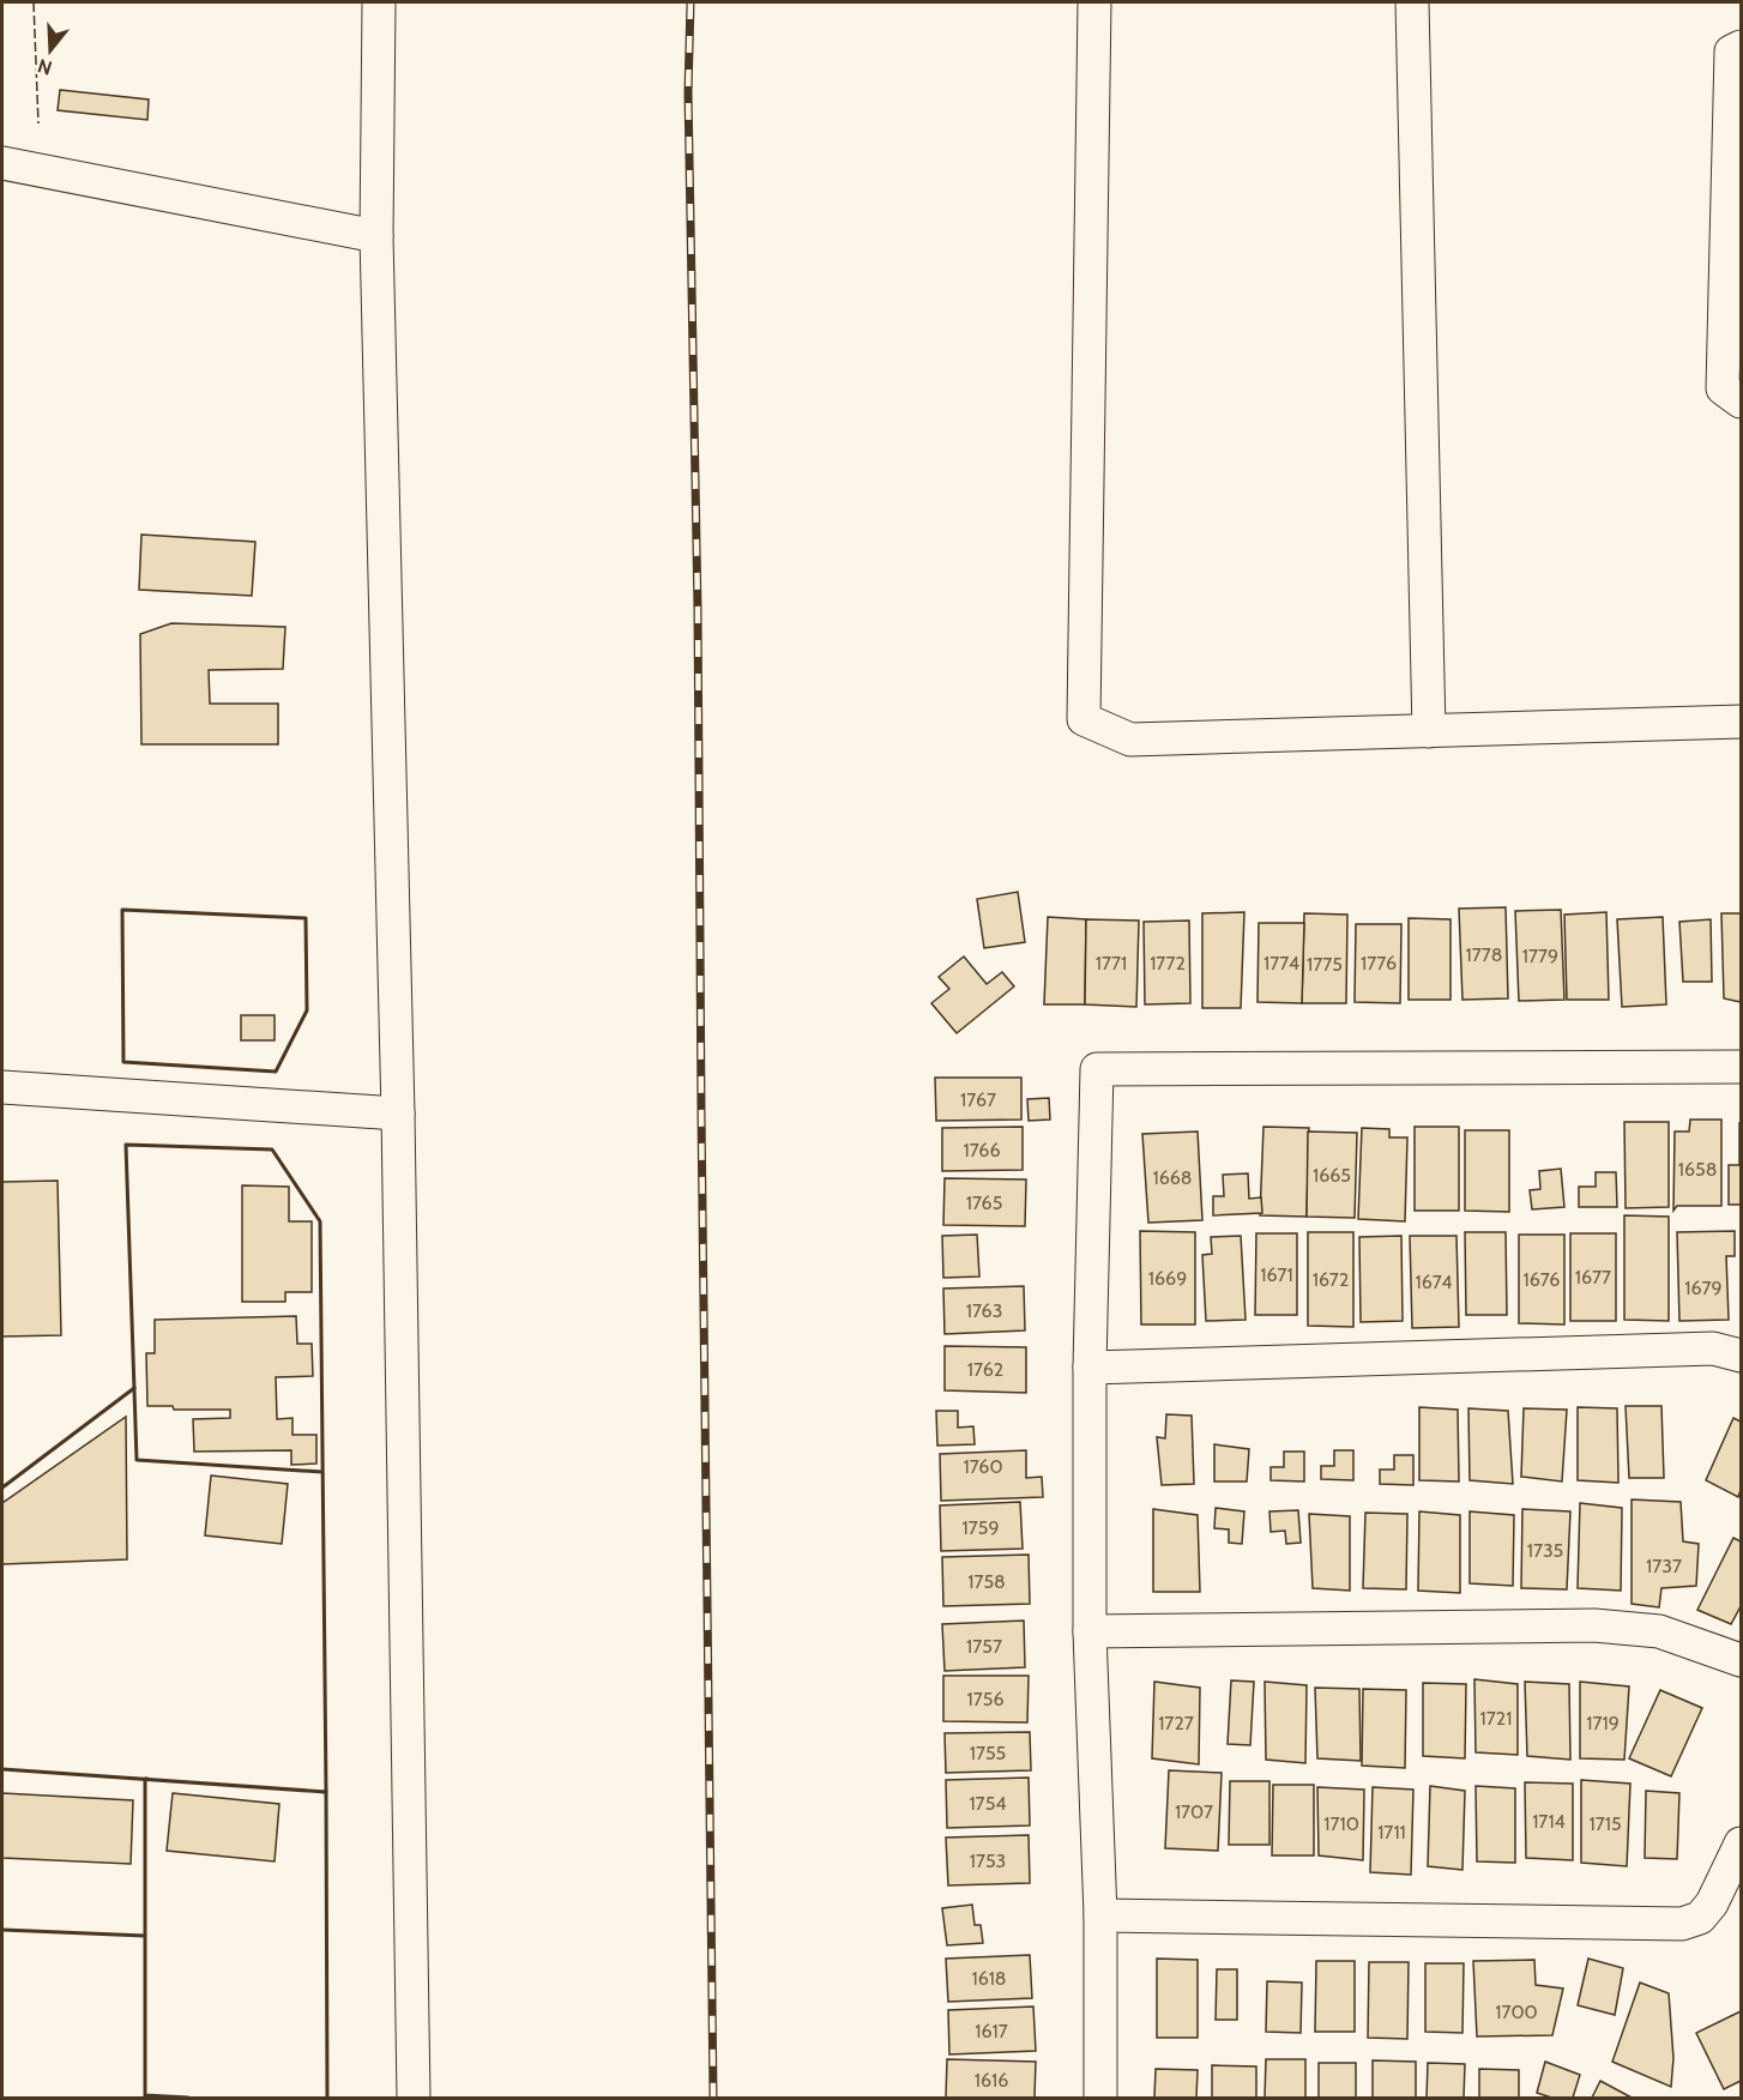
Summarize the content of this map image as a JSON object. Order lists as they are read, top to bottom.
{
  "house_numbers": [
    "1778",
    "1779",
    "1771",
    "1772",
    "1774",
    "1776",
    "1775",
    "1767",
    "1766",
    "1658",
    "1665",
    "1668",
    "1765",
    "1671",
    "1677",
    "1669",
    "1672",
    "1676",
    "1674",
    "1679",
    "1763",
    "1762",
    "1760",
    "1759",
    "1735",
    "1737",
    "1758",
    "1757",
    "1756",
    "1721",
    "1727",
    "1719",
    "1755",
    "1754",
    "1707",
    "1714",
    "1710",
    "1715",
    "1711",
    "1753",
    "1618",
    "1700",
    "1617",
    "1616"
  ],
  "north": "bottom"
}
